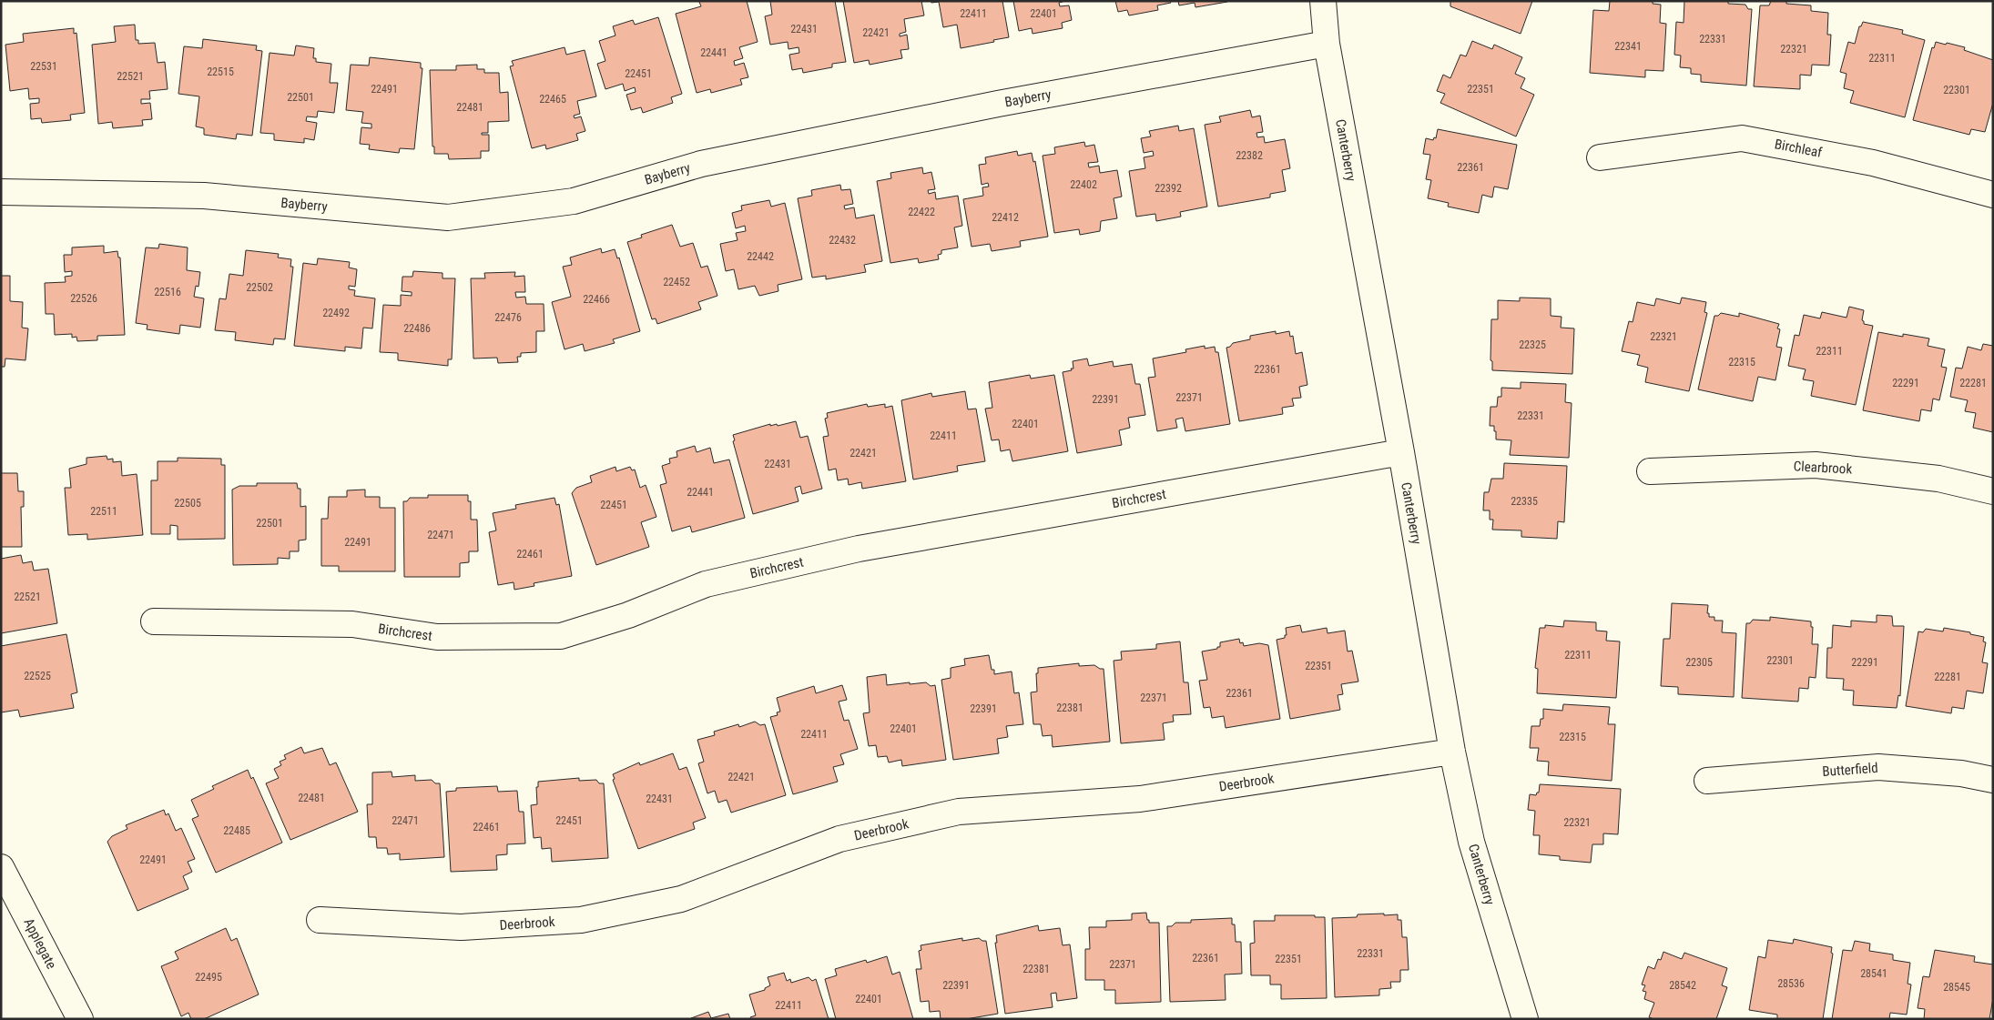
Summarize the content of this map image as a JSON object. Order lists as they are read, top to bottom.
{
  "streets": {
    "street": [
      "Bayberry",
      "Birchleaf",
      "Canterberry",
      "Clearbrook",
      "Birchcrest",
      "Butterfield",
      "Deerbrook",
      "Applegate"
    ]
  },
  "crossings": [
    ["Bayberry", "Canterberry"],
    ["Canterberry", "Birchcrest"],
    ["Canterberry", "Deerbrook"]
  ],
  "house_numbers": [
    "22411",
    "22401",
    "22431",
    "22421",
    "22331",
    "22341",
    "22321",
    "22441",
    "22311",
    "22531",
    "22515",
    "22451",
    "22521",
    "22491",
    "22351",
    "22301",
    "22501",
    "22465",
    "22481",
    "22382",
    "22361",
    "22402",
    "22392",
    "22422",
    "22412",
    "22432",
    "22442",
    "22452",
    "22502",
    "22516",
    "22526",
    "22466",
    "22492",
    "22476",
    "22486",
    "22321",
    "22325",
    "22311",
    "22315",
    "22361",
    "22291",
    "22281",
    "22371",
    "22391",
    "22331",
    "22401",
    "22411",
    "22421",
    "22431",
    "22441",
    "22335",
    "22505",
    "22451",
    "22511",
    "22501",
    "22471",
    "22491",
    "22461",
    "22521",
    "22311",
    "22301",
    "22305",
    "22291",
    "22351",
    "22525",
    "22281",
    "22361",
    "22371",
    "22381",
    "22391",
    "22401",
    "22411",
    "22315",
    "22421",
    "22481",
    "22431",
    "22471",
    "22451",
    "22321",
    "22461",
    "22485",
    "22491",
    "22331",
    "22361",
    "22351",
    "22371",
    "22381",
    "28541",
    "22495",
    "28536",
    "22391",
    "28542",
    "28545",
    "22401",
    "22411"
  ]
}
